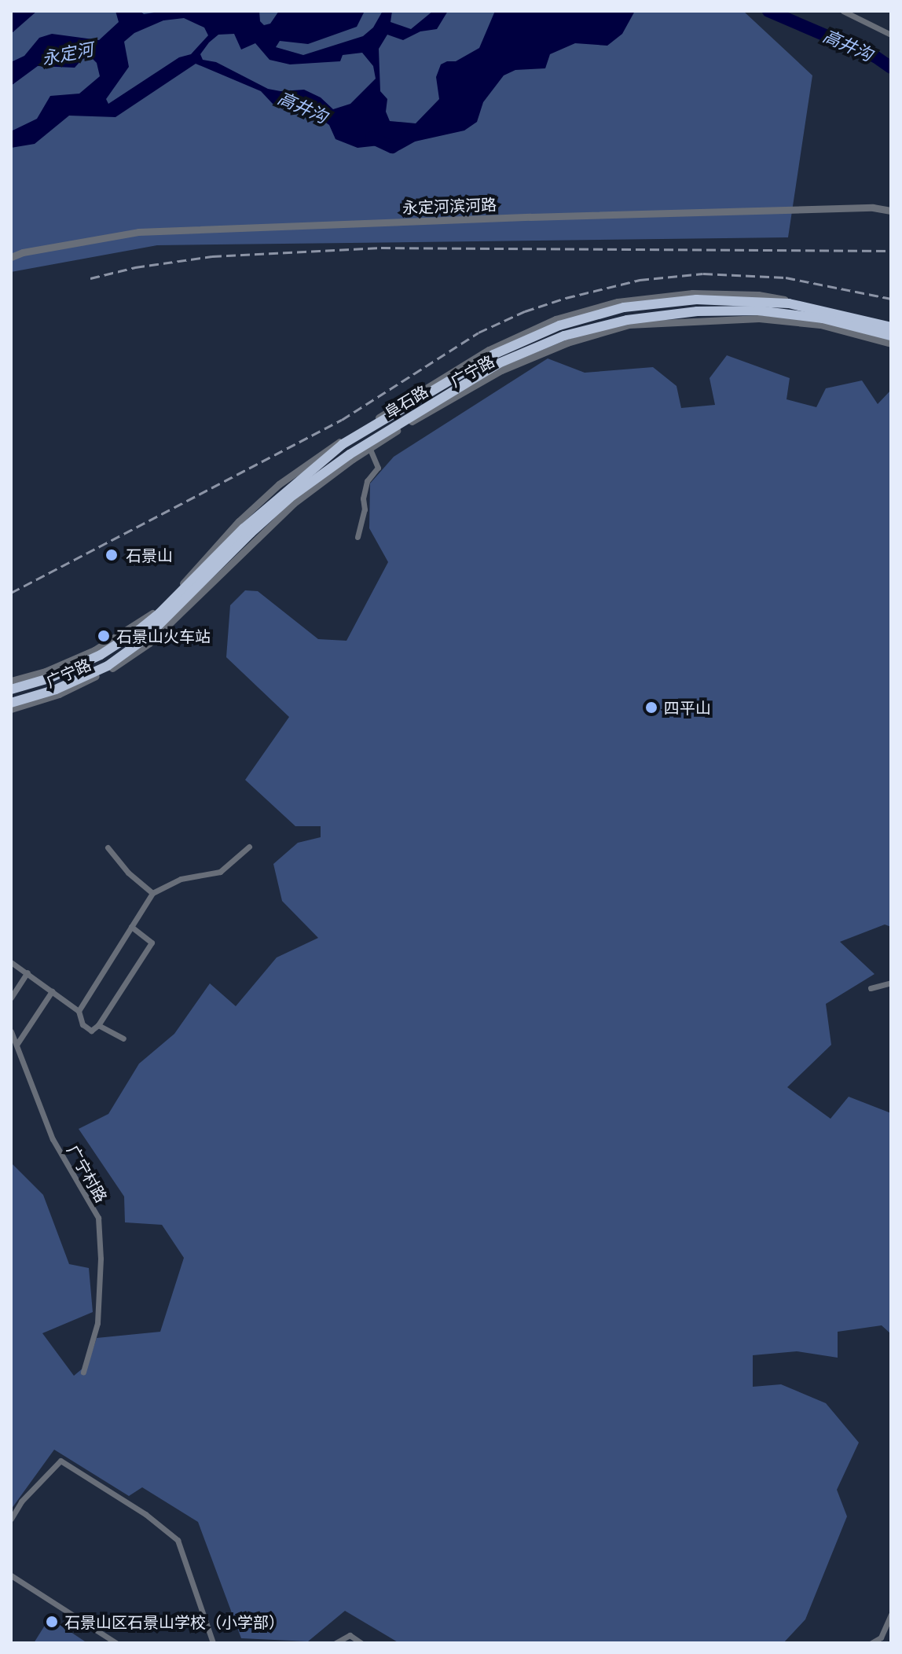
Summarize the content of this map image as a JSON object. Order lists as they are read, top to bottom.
{
  "streets": {
    "highway": ["阜石路"],
    "street": ["永定河滨河路", "广宁路", "广宁村路"]
  },
  "crossings": [
    ["广宁路", "阜石路"]
  ],
  "water": ["高井沟", "永定河"],
  "places": [
    "石景山",
    "石景山火车站",
    "四平山",
    "石景山区石景山学校（小学部）"
  ]
}
